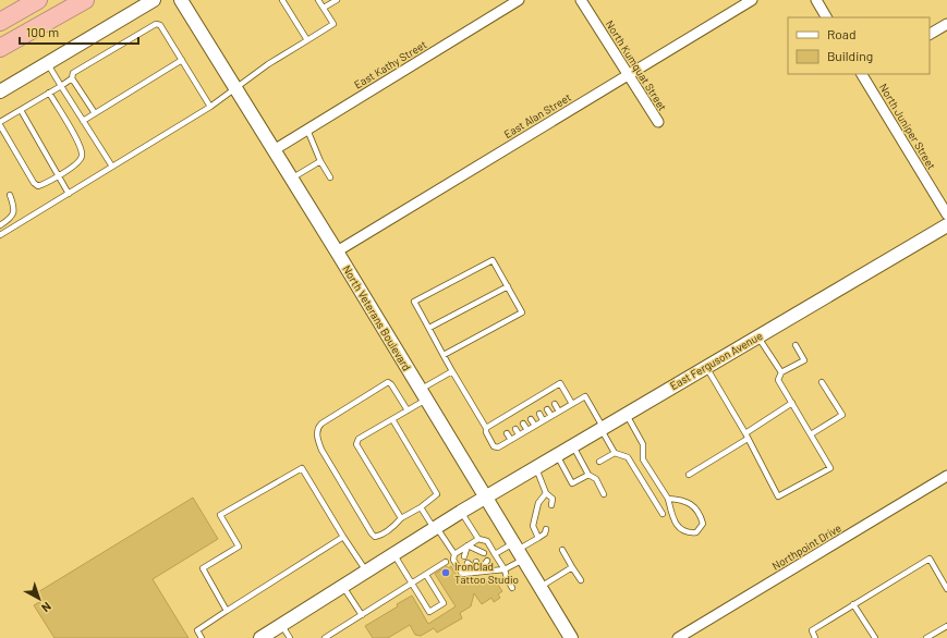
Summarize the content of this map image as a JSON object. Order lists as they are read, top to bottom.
{
  "streets": {
    "main road": ["North Veterans Boulevard", "East Ferguson Avenue"],
    "street": [
      "East Kathy Street",
      "North Kumquat Street",
      "East Alan Street",
      "North Juniper Street",
      "Northpoint Drive"
    ]
  },
  "crossings": [
    ["East Kathy Street", "North Veterans Boulevard"],
    ["North Kumquat Street", "East Alan Street"],
    ["East Alan Street", "North Veterans Boulevard"],
    ["North Veterans Boulevard", "East Ferguson Avenue"]
  ],
  "places": ["IronClad Tattoo Studio"],
  "legend": ["Road", "Building"],
  "scale_bar": "100 m",
  "north": "bottom right"
}
